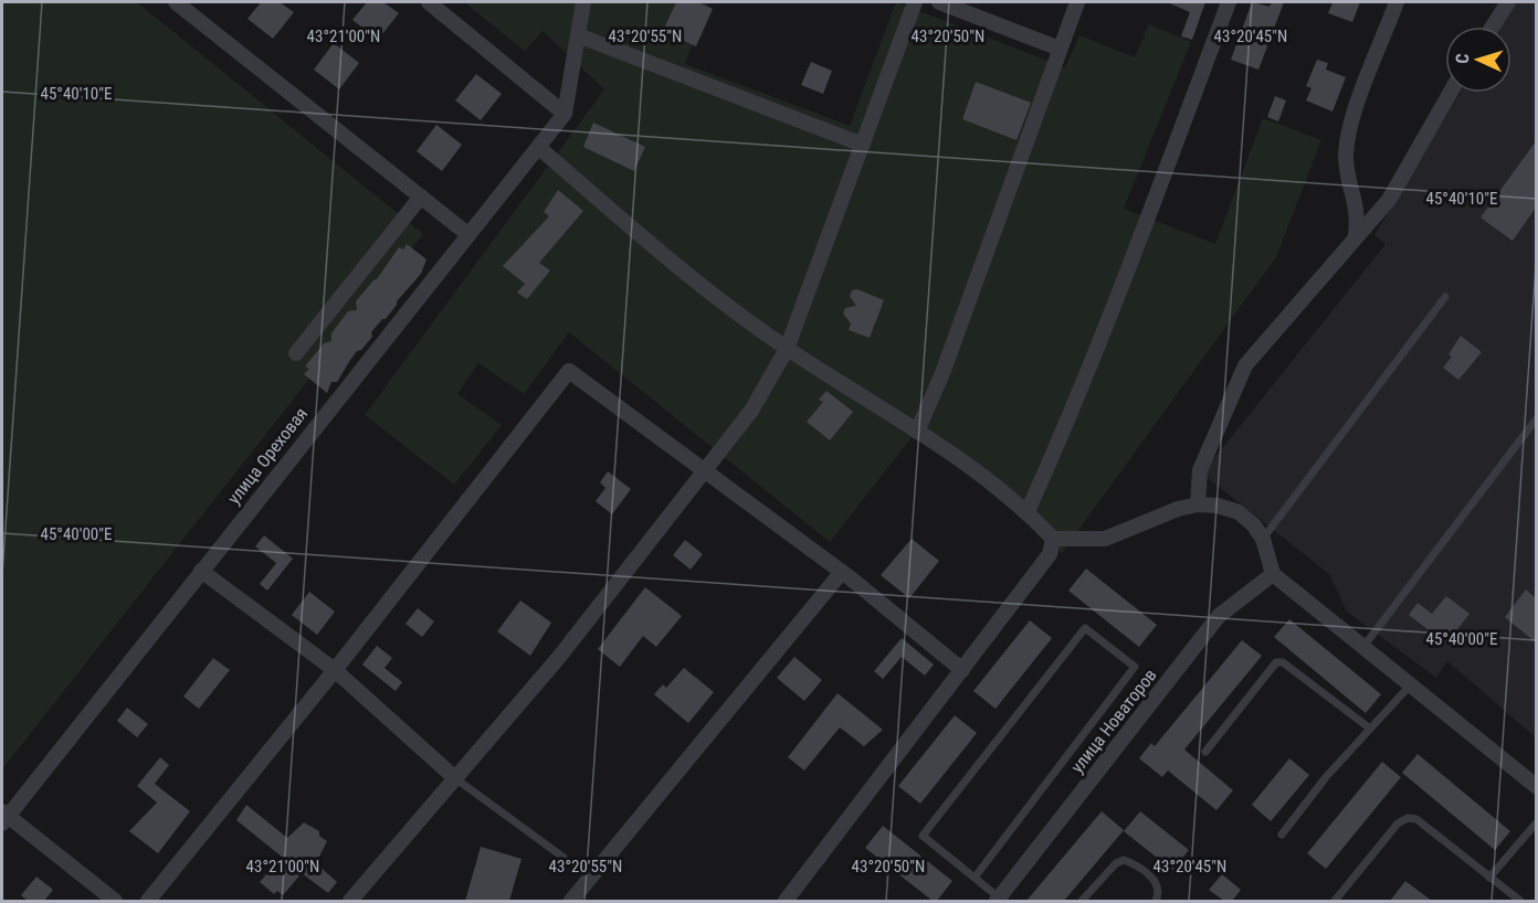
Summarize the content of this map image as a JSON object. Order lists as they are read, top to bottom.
{
  "streets": {
    "street": ["улица Ореховая", "улица Новаторов"]
  },
  "north": "left",
  "coordinates": [
    "43°21'00\"N",
    "43°20'55\"N",
    "43°20'50\"N",
    "43°20'45\"N",
    "45°40'10\"E",
    "45°40'00\"E"
  ]
}
